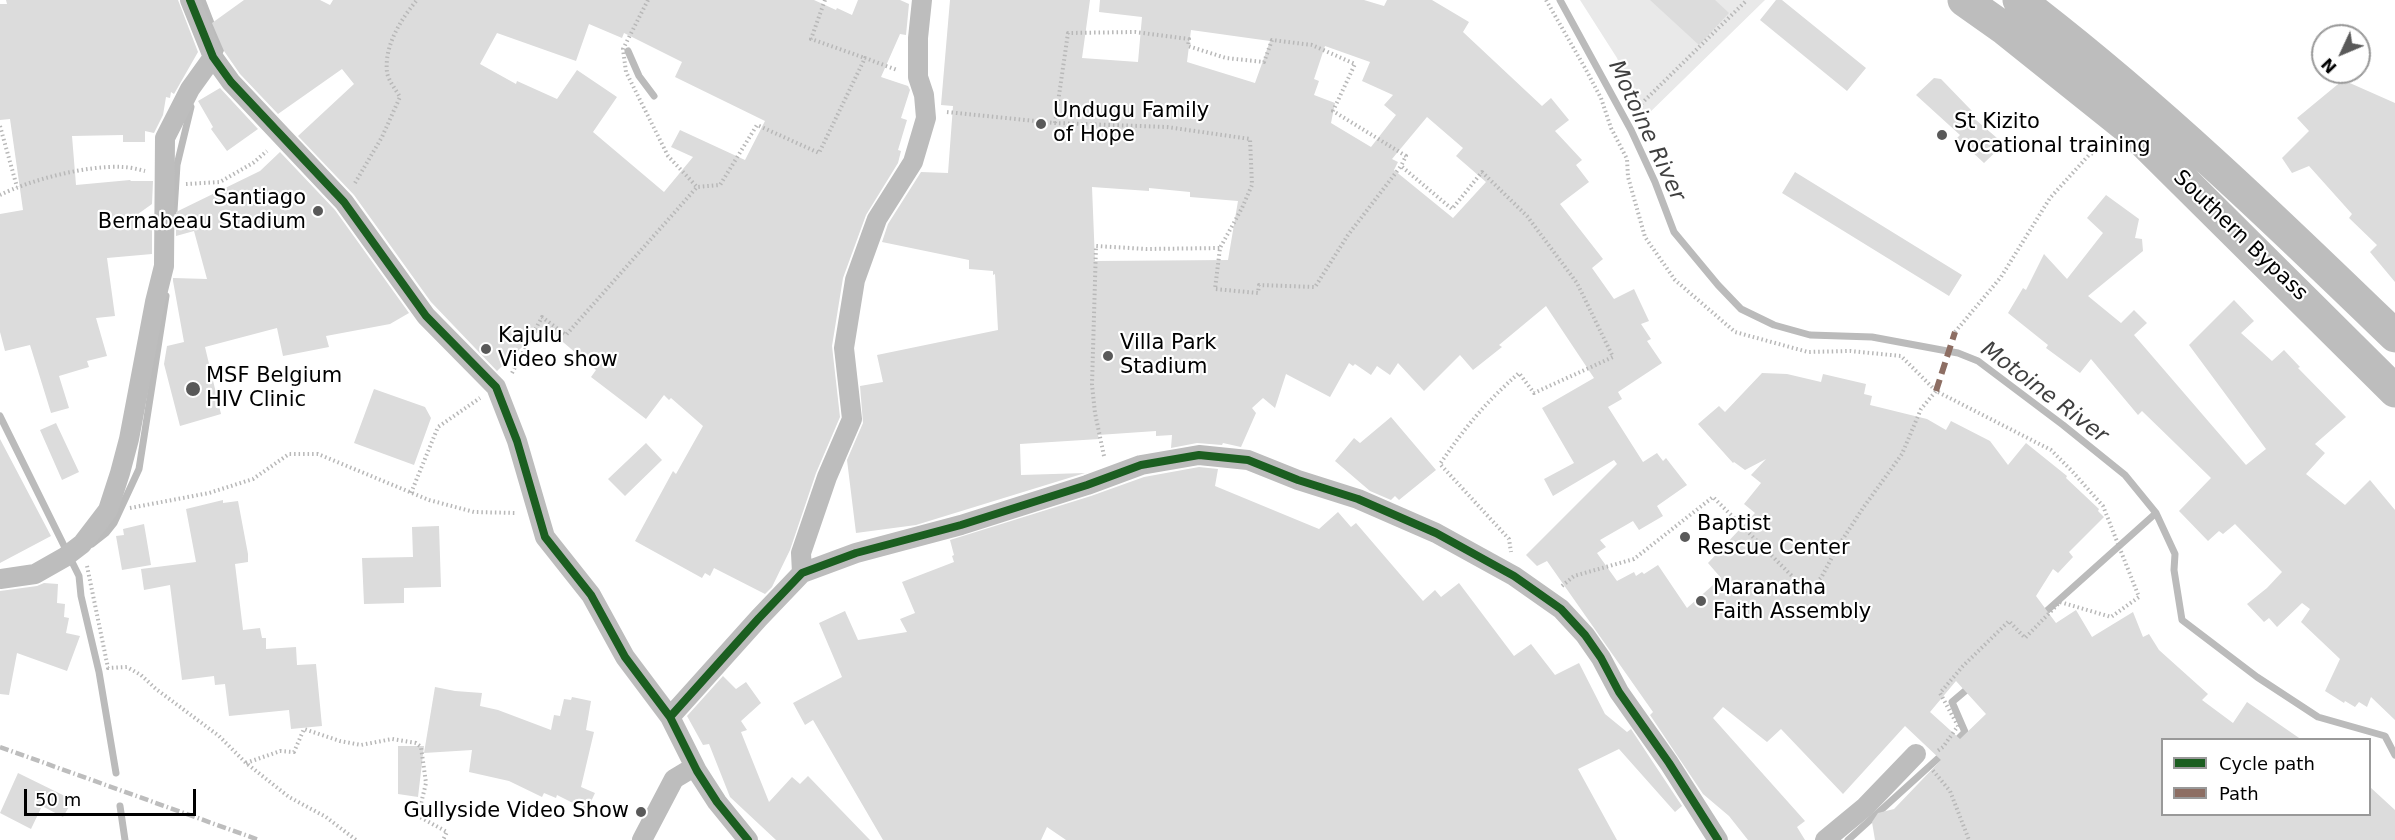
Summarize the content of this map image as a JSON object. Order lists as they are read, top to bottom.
{
  "streets": {
    "highway": ["Southern Bypass"]
  },
  "water": ["Motoine River"],
  "places": [
    "Undugu Family of Hope",
    "St Kizito vocational training",
    "Santiago Bernabeau Stadium",
    "Kajulu Video show",
    "Villa Park Stadium",
    "MSF Belgium HIV Clinic",
    "Baptist Rescue Center",
    "Maranatha Faith Assembly",
    "Gullyside Video Show"
  ],
  "legend": ["Cycle path", "Path"],
  "scale_bar": "50 m",
  "north": "bottom left"
}
